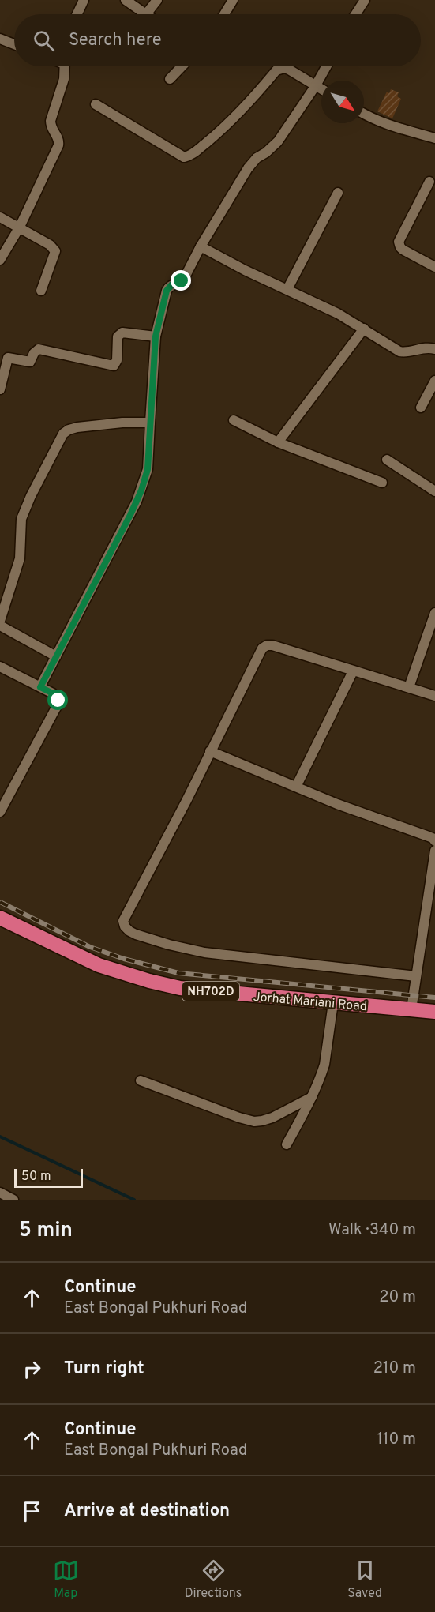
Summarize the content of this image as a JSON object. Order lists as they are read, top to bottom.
{
  "streets": {
    "highway": ["NH702D", "Jorhat Mariani Road"]
  },
  "scale_bar": "50 m",
  "north": "bottom right",
  "page": {
    "search": "Search here",
    "scale": "50 m",
    "heading": ["5 min", "Walk · 340 m"],
    "list": [
      ["Continue", "East Bongal Pukhuri Road", "20 m"],
      ["Turn right", "210 m"],
      ["Continue", "East Bongal Pukhuri Road", "110 m"],
      "Arrive at destination"
    ],
    "nav": ["Map", "Directions", "Saved"]
  }
}
